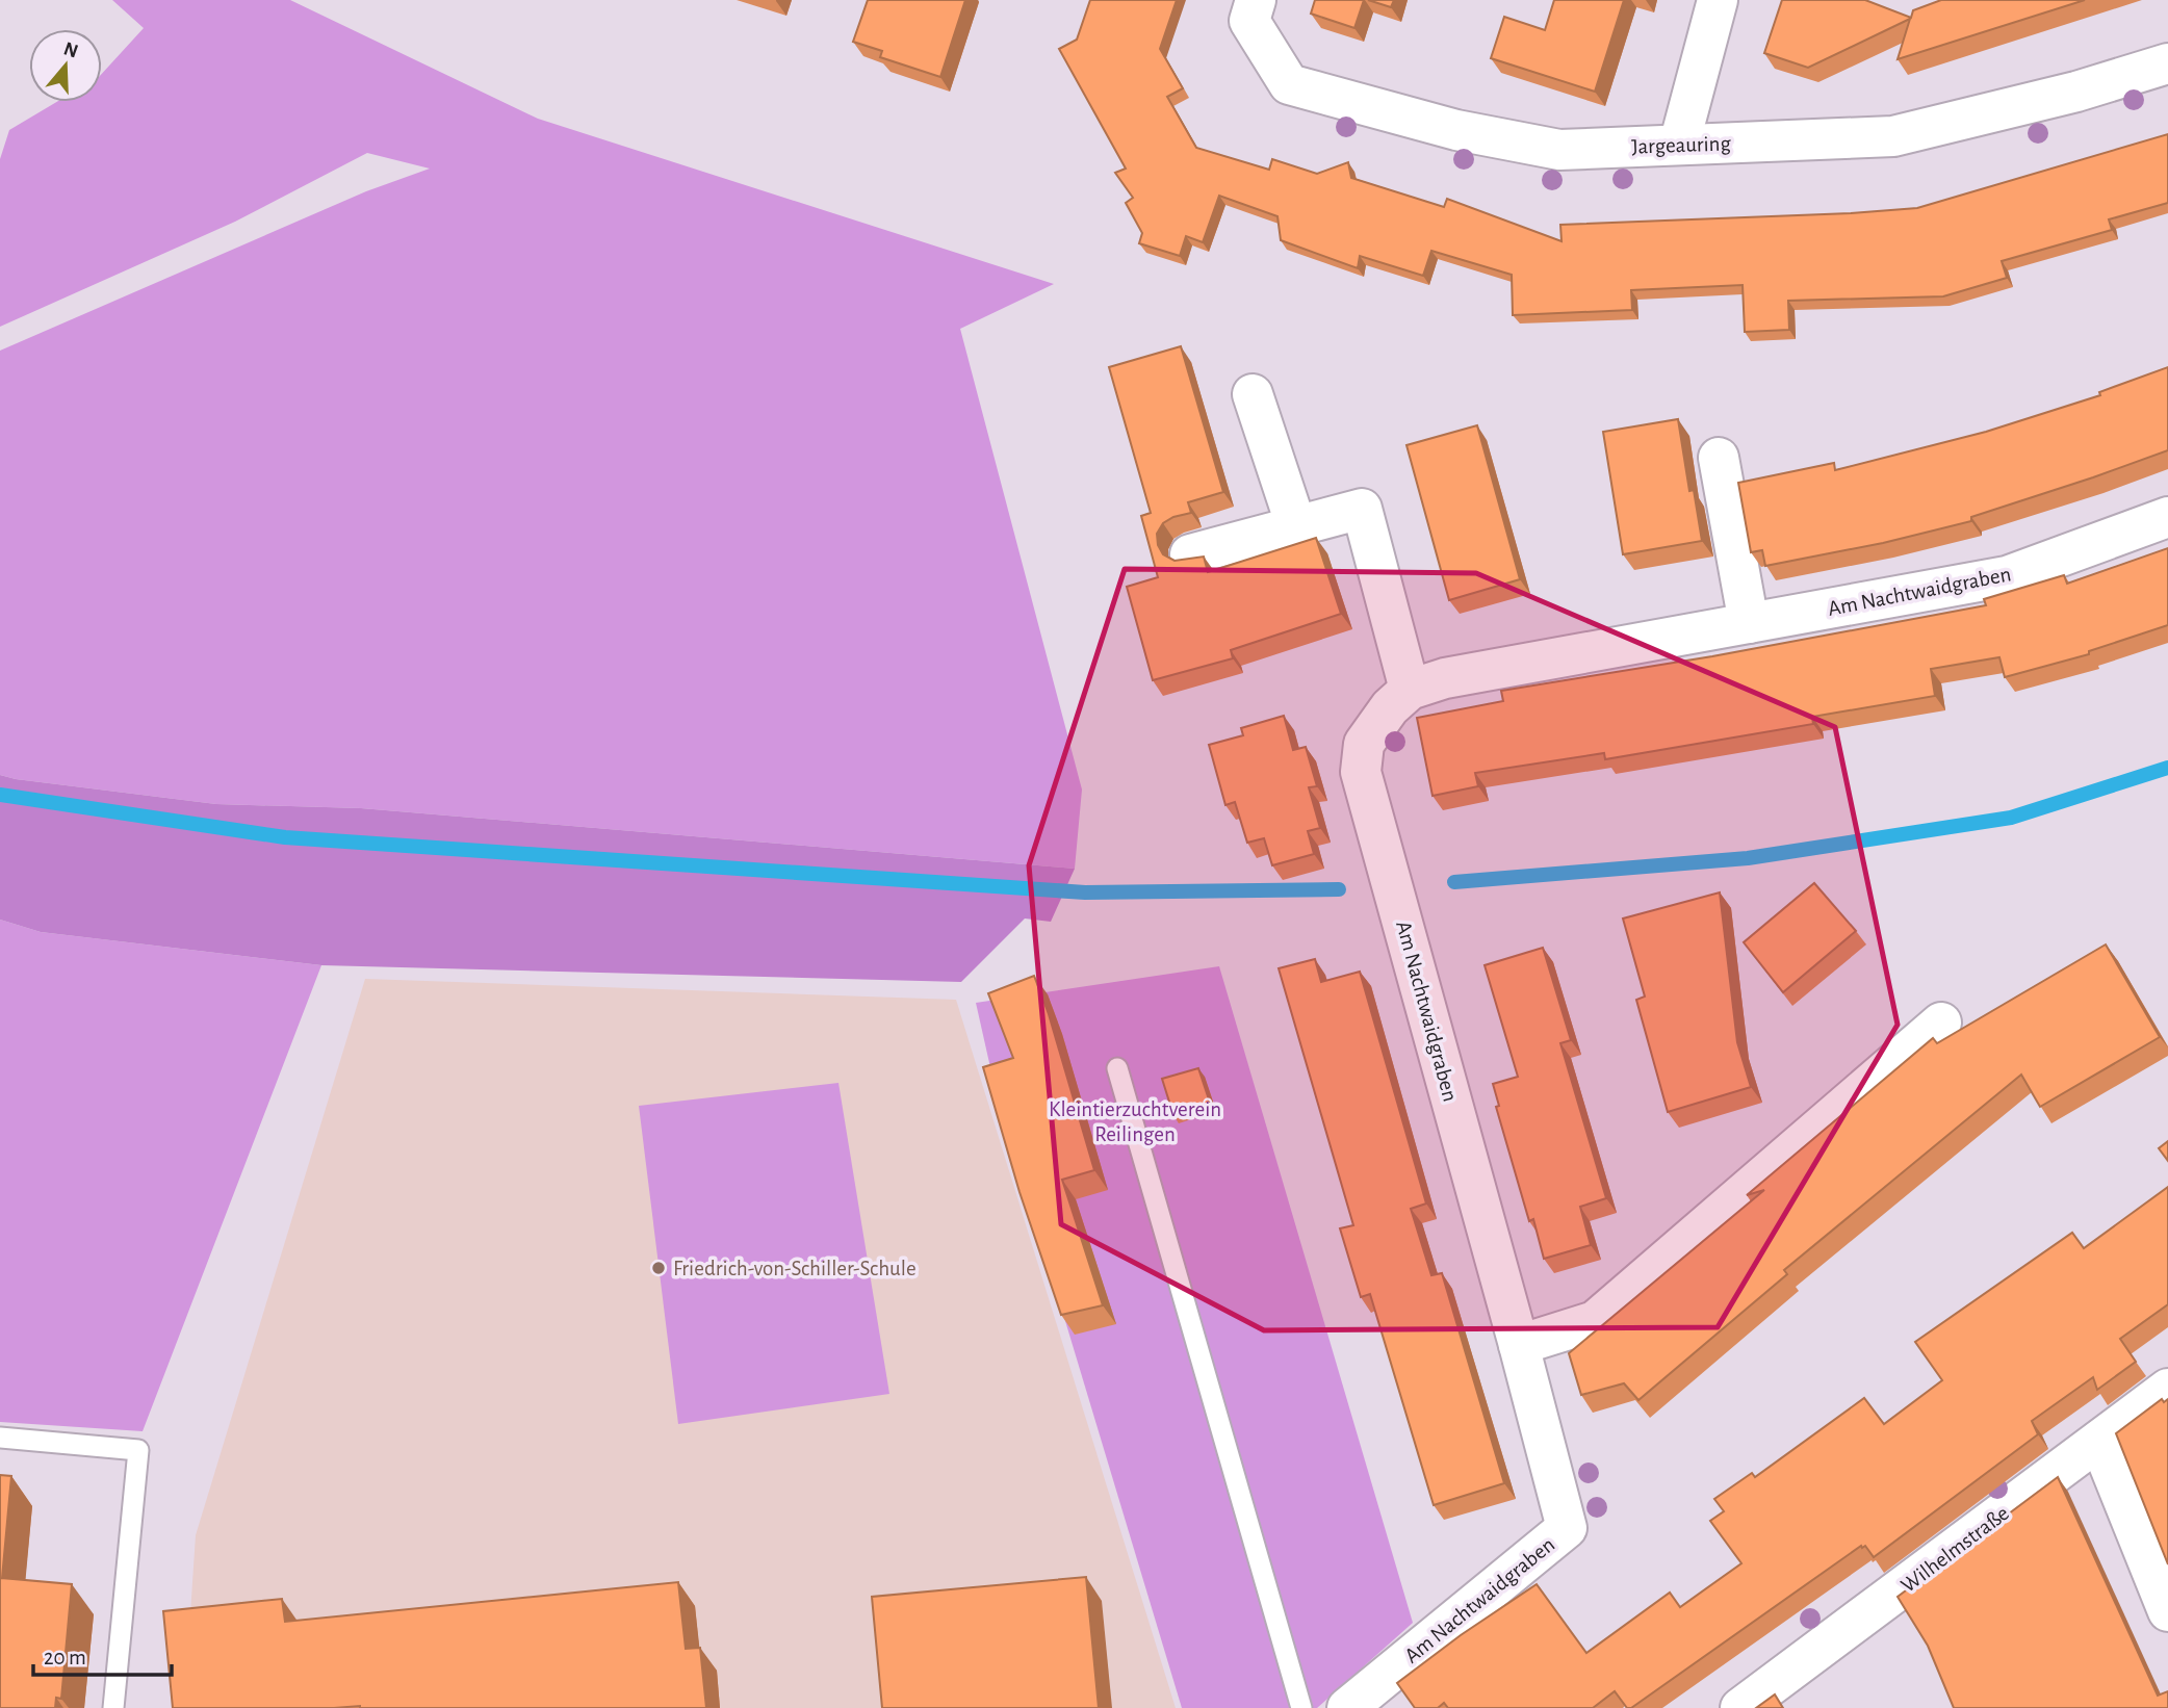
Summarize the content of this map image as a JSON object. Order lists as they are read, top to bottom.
{
  "streets": {
    "street": ["Jargeauring", "Am Nachtwaidgraben", "Wilhelmstraße"]
  },
  "parks": ["Kleintierzuchtverein Reilingen"],
  "places": ["Friedrich-von-Schiller-Schule"],
  "scale_bar": "20 m",
  "north": "top"
}
